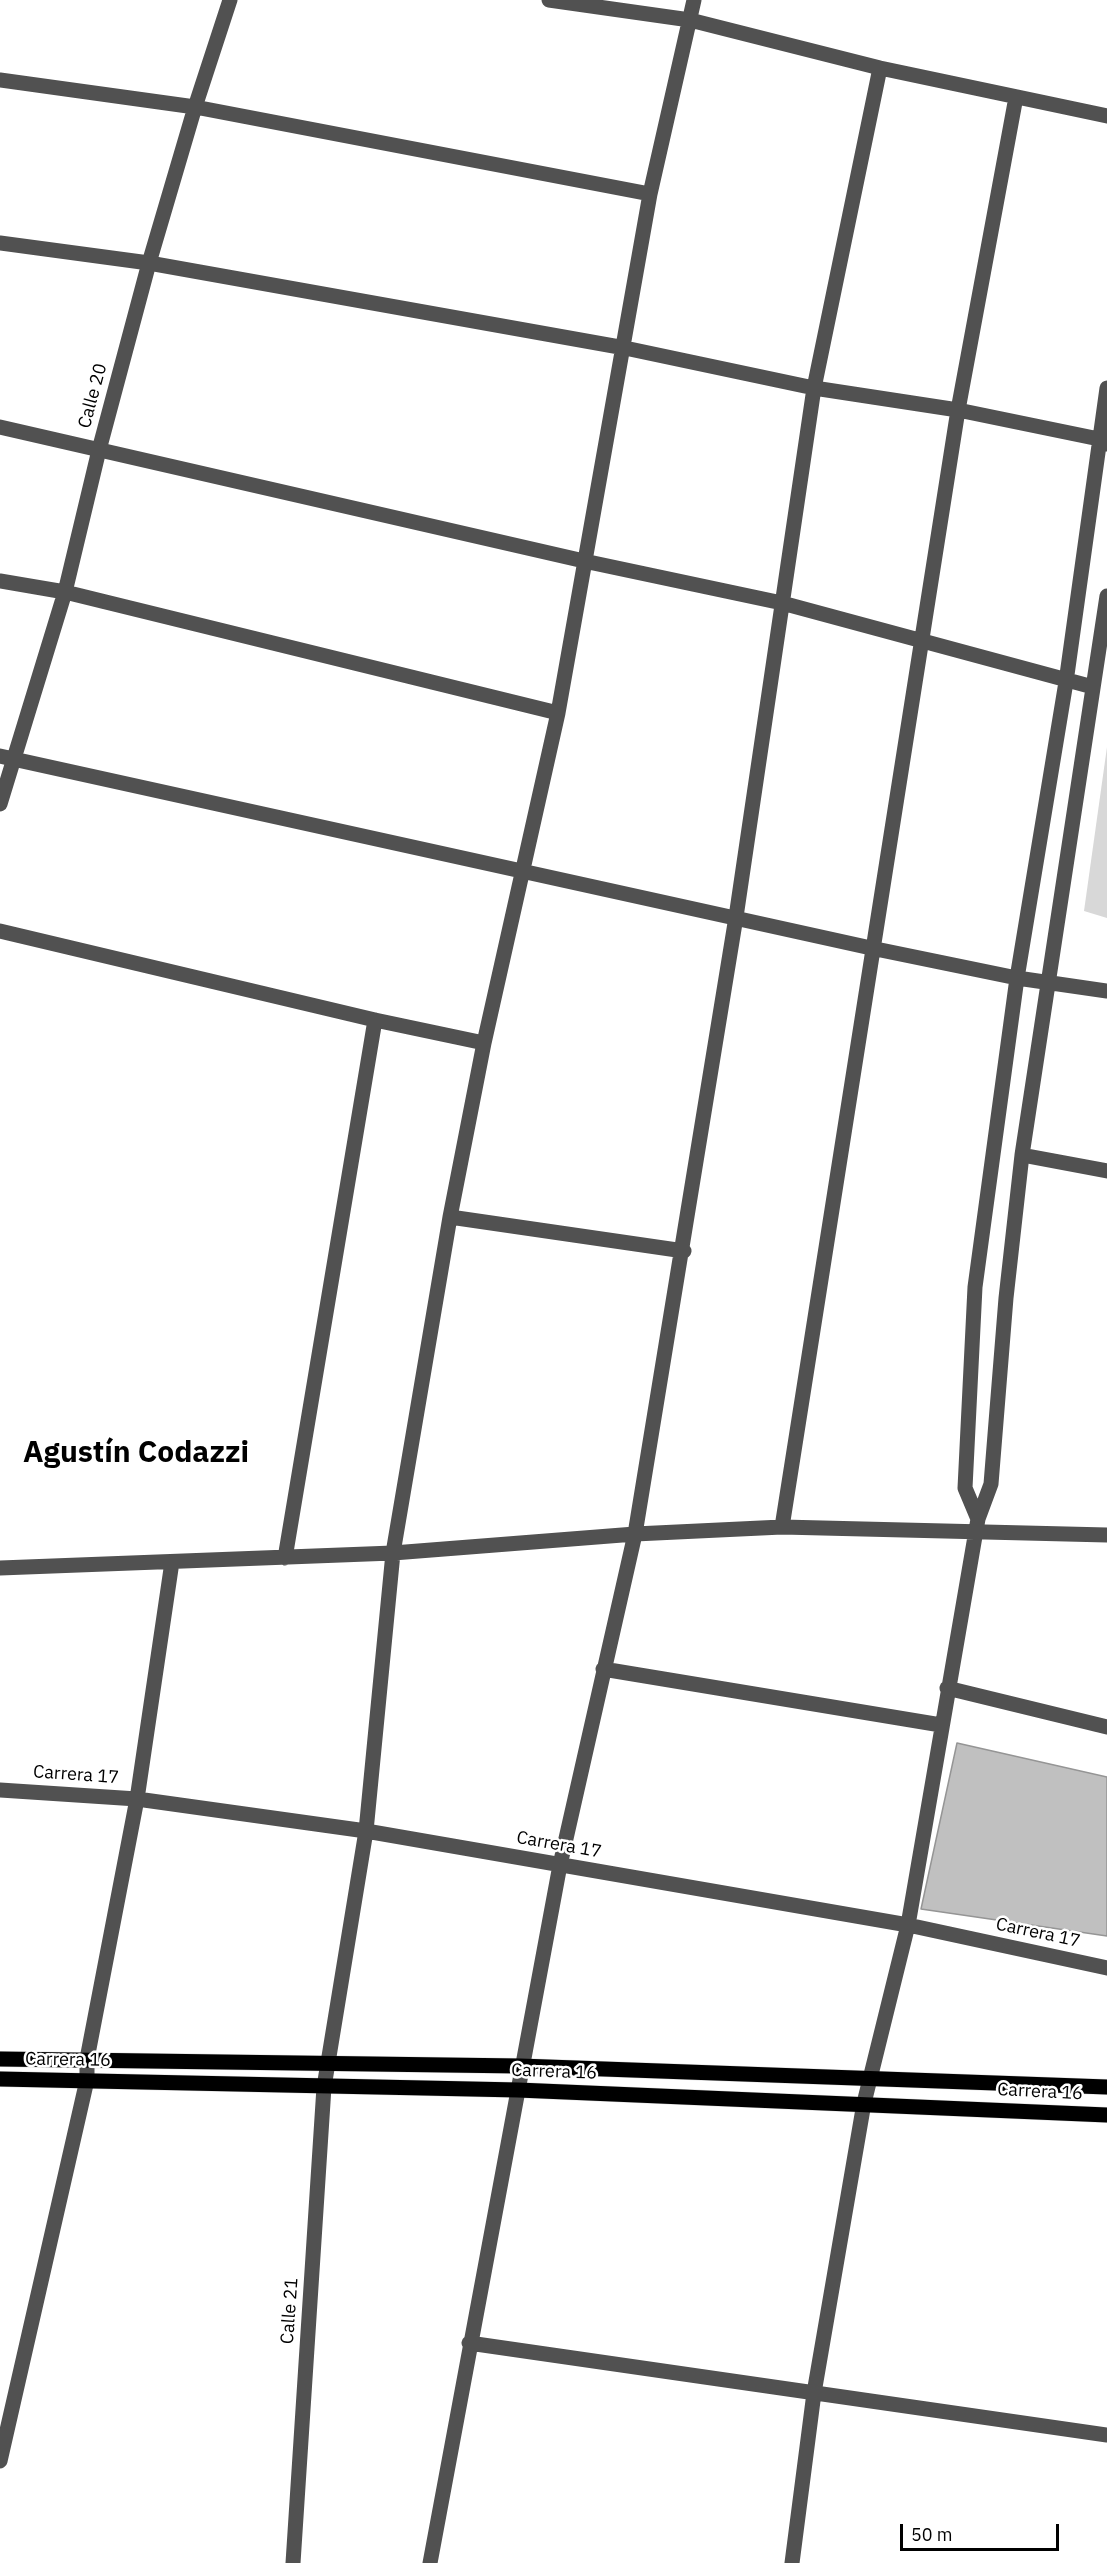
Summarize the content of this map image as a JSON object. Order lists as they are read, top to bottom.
{
  "streets": {
    "main road": ["Carrera 16"],
    "street": ["Calle 20", "Carrera 17", "Calle 21"]
  },
  "crossings": [
    ["Carrera 17", "Calle 21"],
    ["Carrera 16", "Calle 21"]
  ],
  "districts": ["Agustín Codazzi"],
  "scale_bar": "50 m"
}
